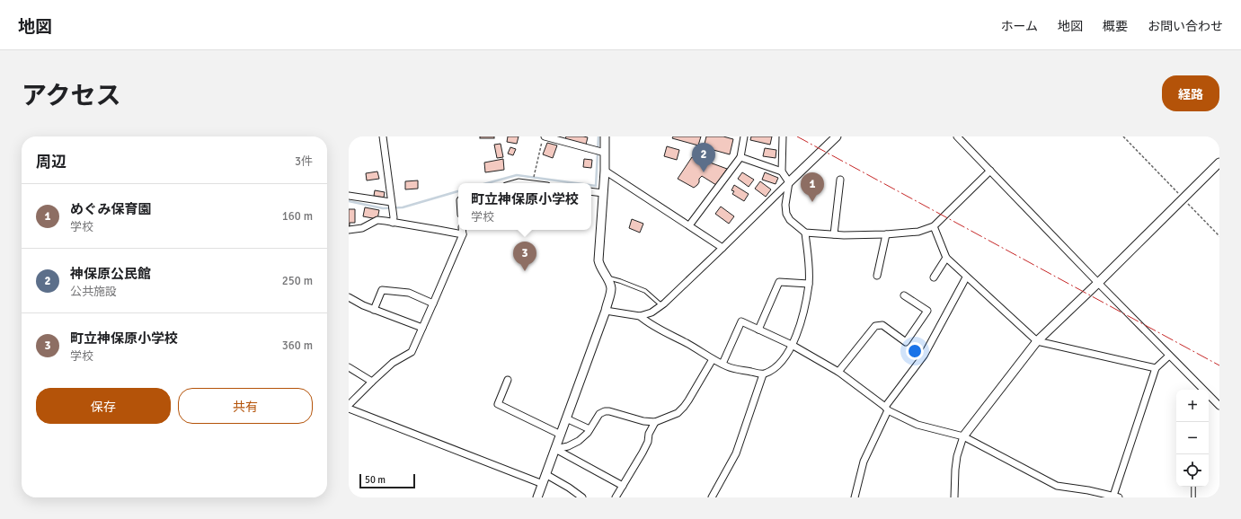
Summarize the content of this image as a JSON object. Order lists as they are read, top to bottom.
{
  "scale_bar": "50 m",
  "page": {
    "header": "地図",
    "nav": [
      "ホーム",
      "地図",
      "概要",
      "お問い合わせ"
    ],
    "title": "アクセス",
    "buttons": [
      "経路",
      ["保存", "共有"]
    ],
    "heading": ["周辺", "3件"],
    "pins": ["2", "1", "3"],
    "list": [
      {
        "mark": "1",
        "name": "めぐみ保育園",
        "note": "学校",
        "value": "160 m"
      },
      {
        "mark": "2",
        "name": "神保原公民館",
        "note": "公共施設",
        "value": "250 m"
      },
      {
        "mark": "3",
        "name": "町立神保原小学校",
        "note": "学校",
        "value": "360 m"
      }
    ],
    "popup": ["町立神保原小学校", "学校"],
    "map_buttons": ["+", "−"],
    "scale": "50 m"
  }
}
